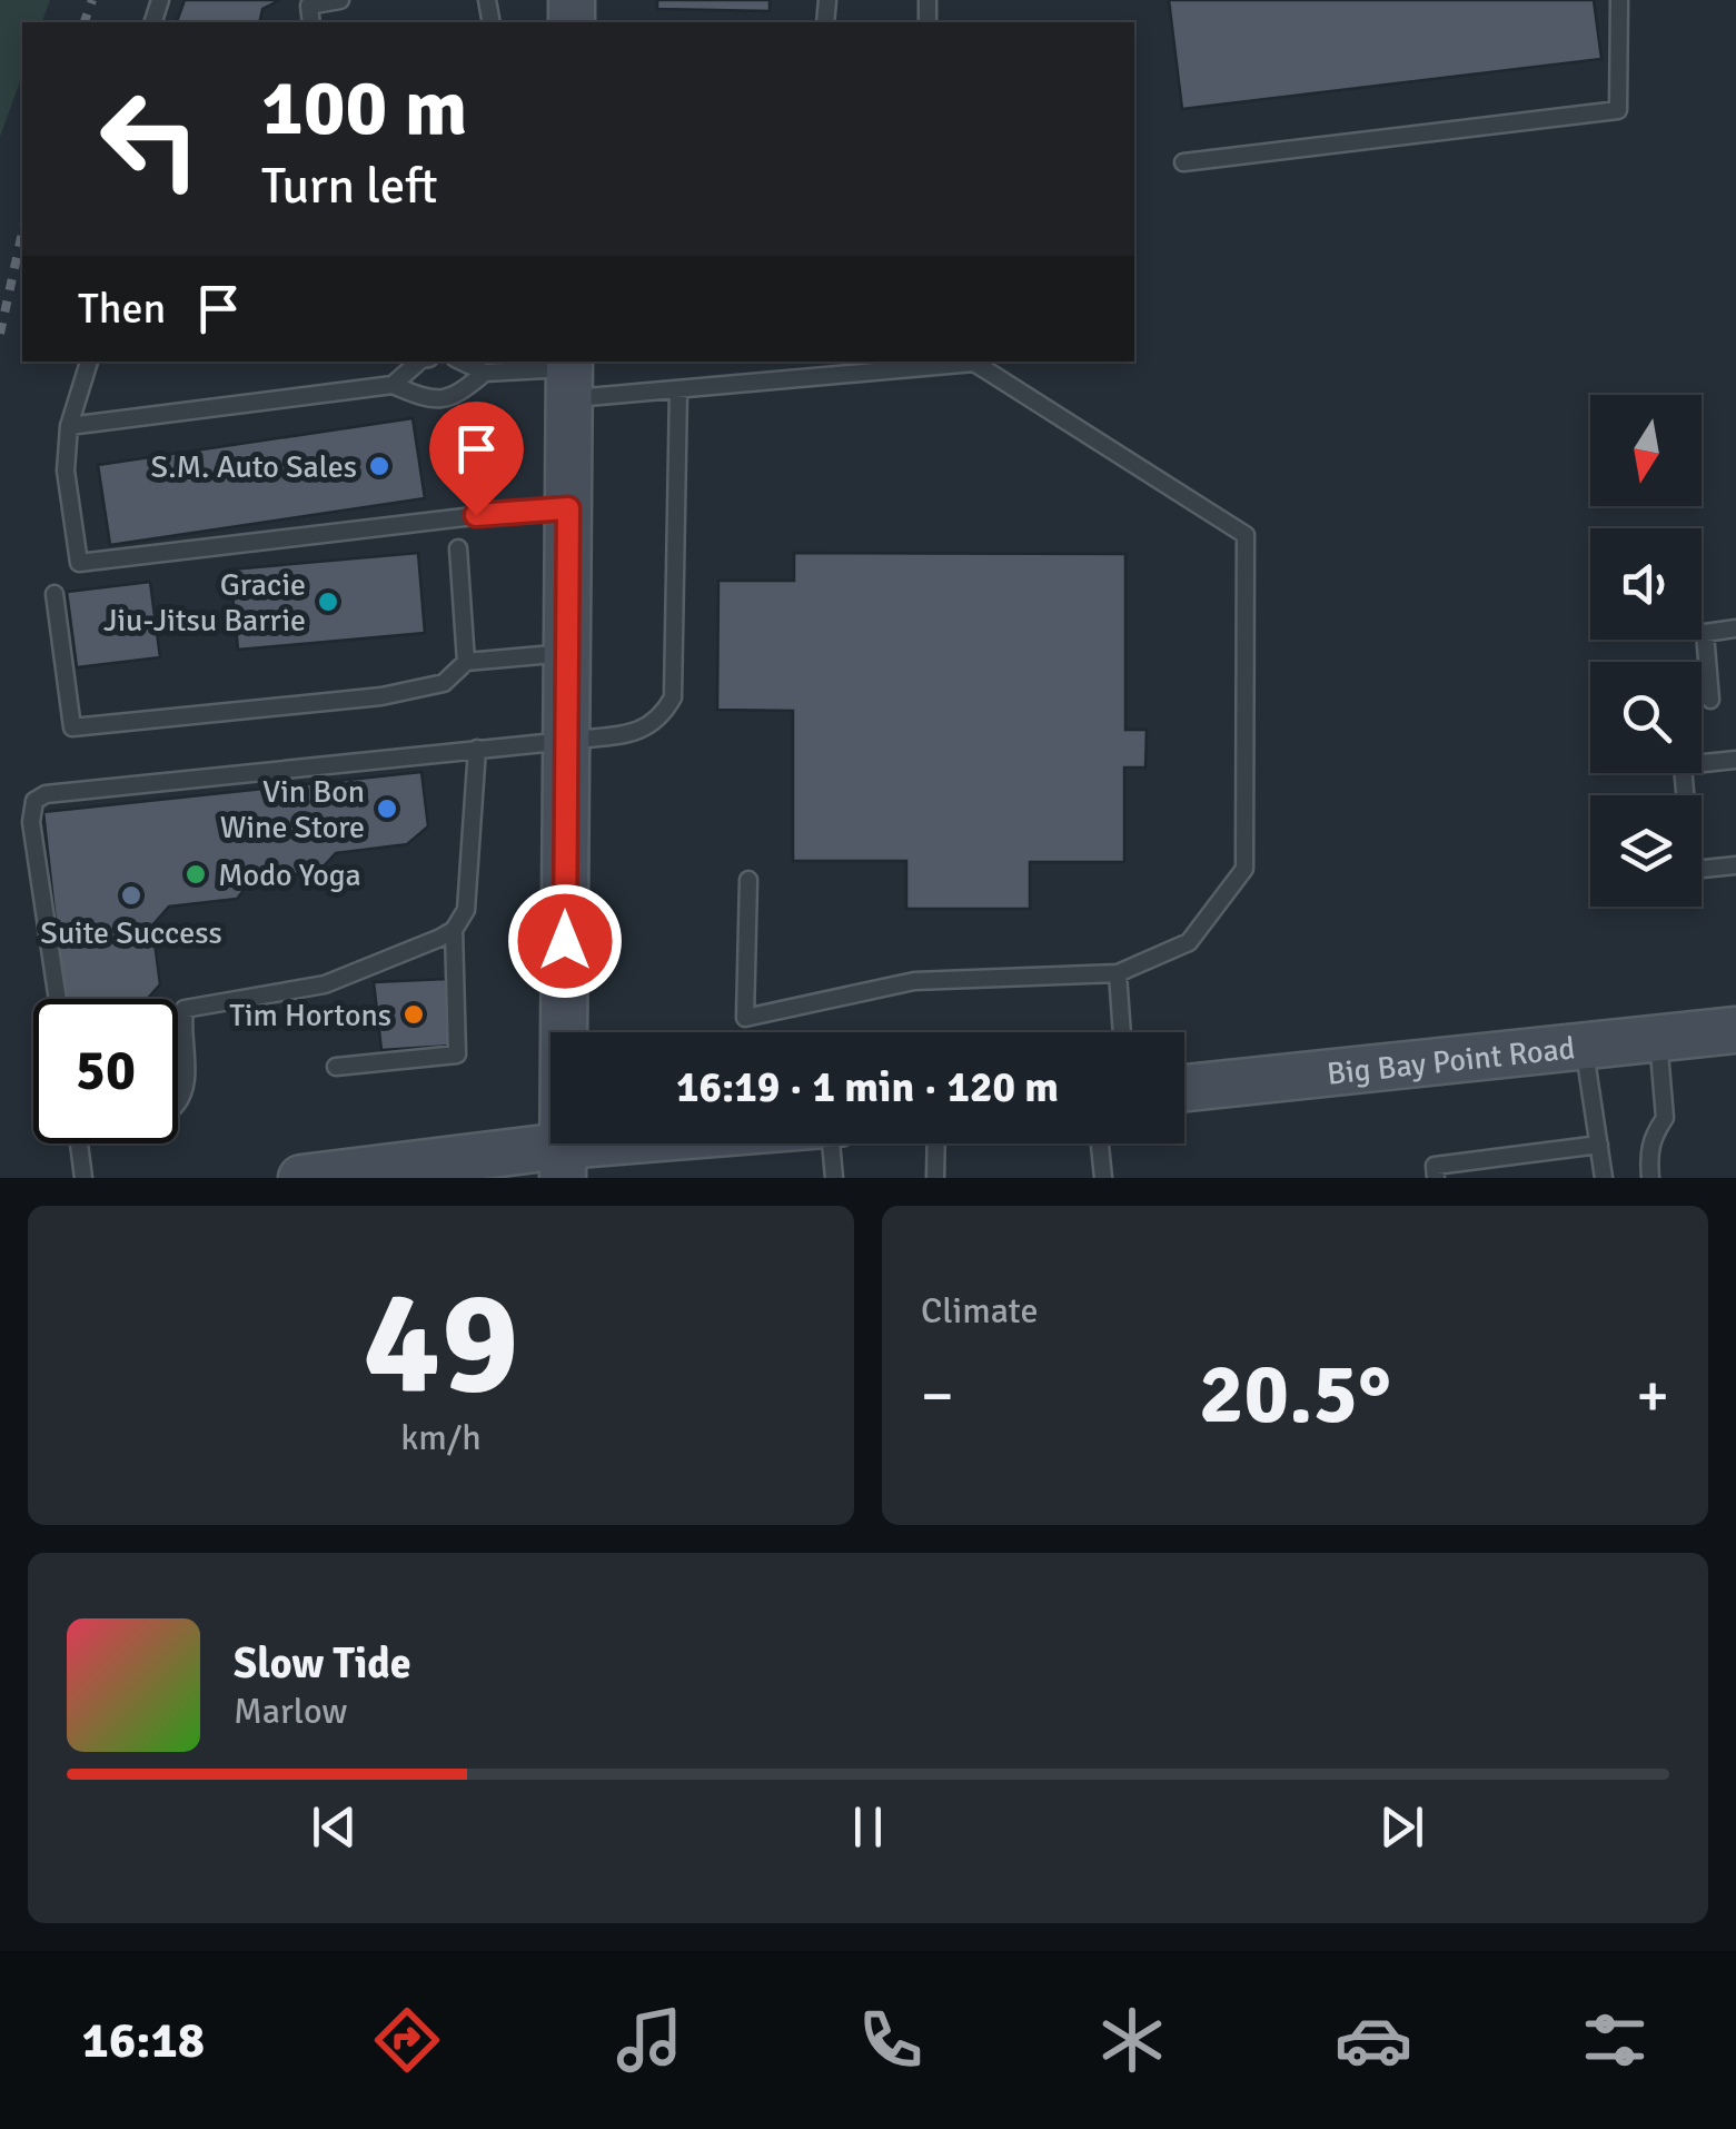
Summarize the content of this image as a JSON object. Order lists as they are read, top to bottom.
{
  "streets": {
    "street": ["Big Bay Point Road"]
  },
  "places": [
    "S.M. Auto Sales",
    "Gracie Jiu-Jitsu Barrie",
    "Vin Bon Wine Store",
    "Modo Yoga",
    "Suite Success",
    "Tim Hortons"
  ],
  "north": "bottom",
  "page": {
    "turn": ["100 m", "Turn left"],
    "then": "Then",
    "limit": "50",
    "trip": "16:19 · 1 min · 120 m",
    "tile": [
      ["49", "km/h"],
      "Climate"
    ],
    "heat": ["−", "20.5°", "+"],
    "song": ["Slow Tide", "Marlow"],
    "tabs": "16:18"
  }
}
